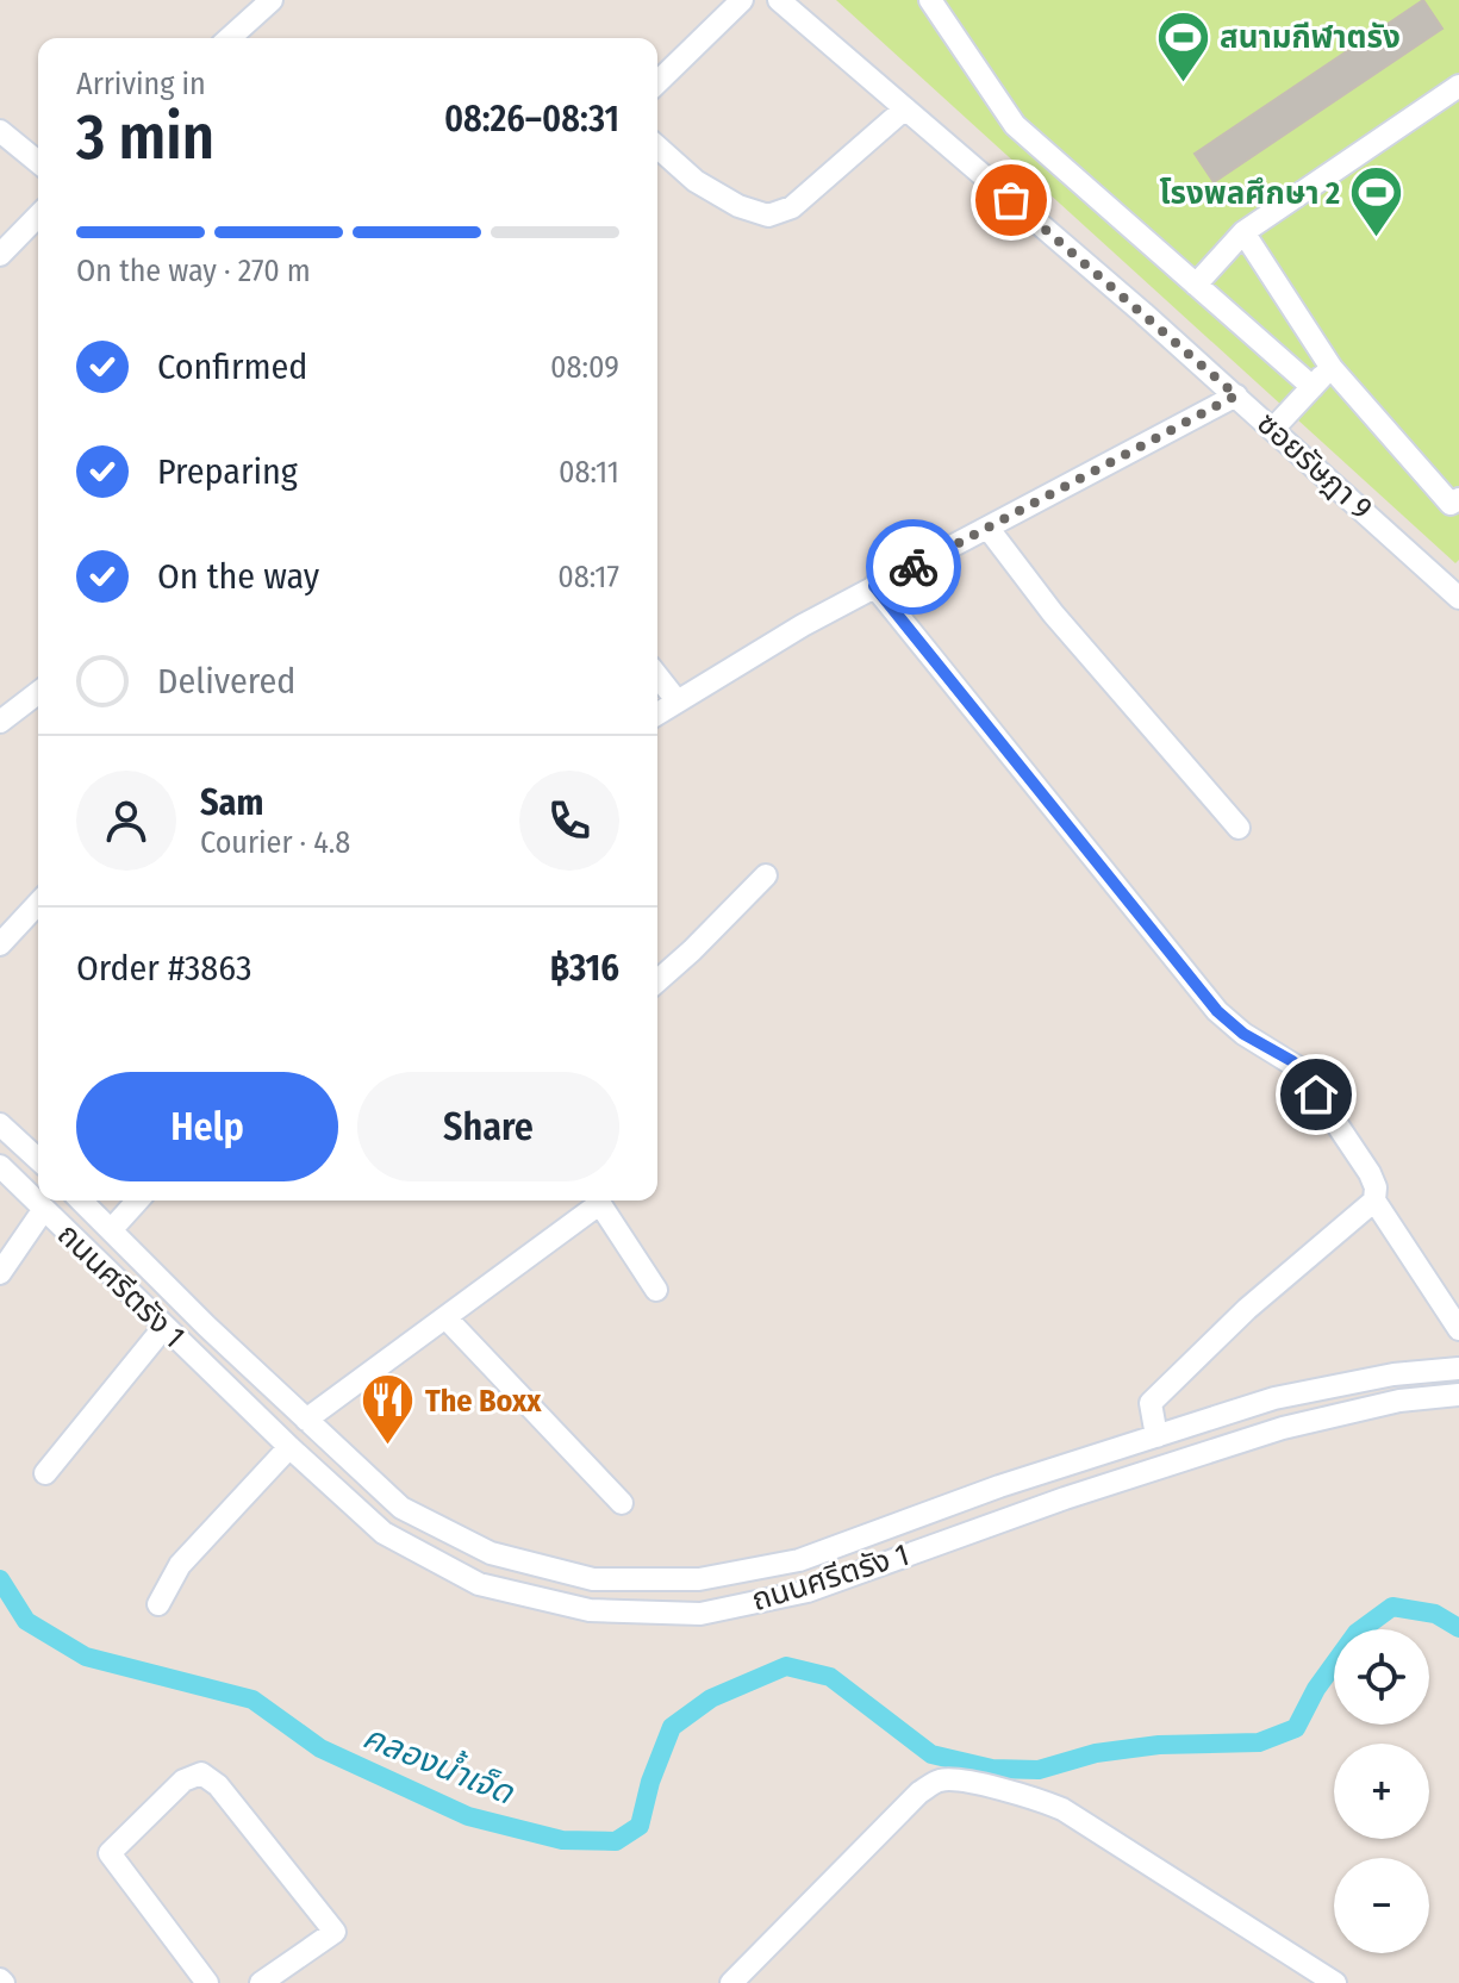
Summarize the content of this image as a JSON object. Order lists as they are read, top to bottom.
{
  "streets": {
    "street": ["ซอยรัษฎา 9", "ถนนศรีตรัง 1"]
  },
  "water": ["คลองน้ำเจ็ด"],
  "places": {
    "sports": ["สนามกีฬาตรัง", "โรงพลศึกษา 2"],
    "restaurant": ["The Boxx"]
  },
  "page": {
    "heading": ["3 min", "Arriving in", "08:26–08:31"],
    "panel": [
      "Sam",
      "Courier · 4.8",
      "Order #3863",
      "฿316"
    ],
    "bar": "On the way · 270 m",
    "list": [
      ["Confirmed", "08:09"],
      ["Preparing", "08:11"],
      ["On the way", "08:17"],
      "Delivered"
    ],
    "buttons": ["Help", "Share"],
    "map_buttons": ["+", "−"]
  }
}
